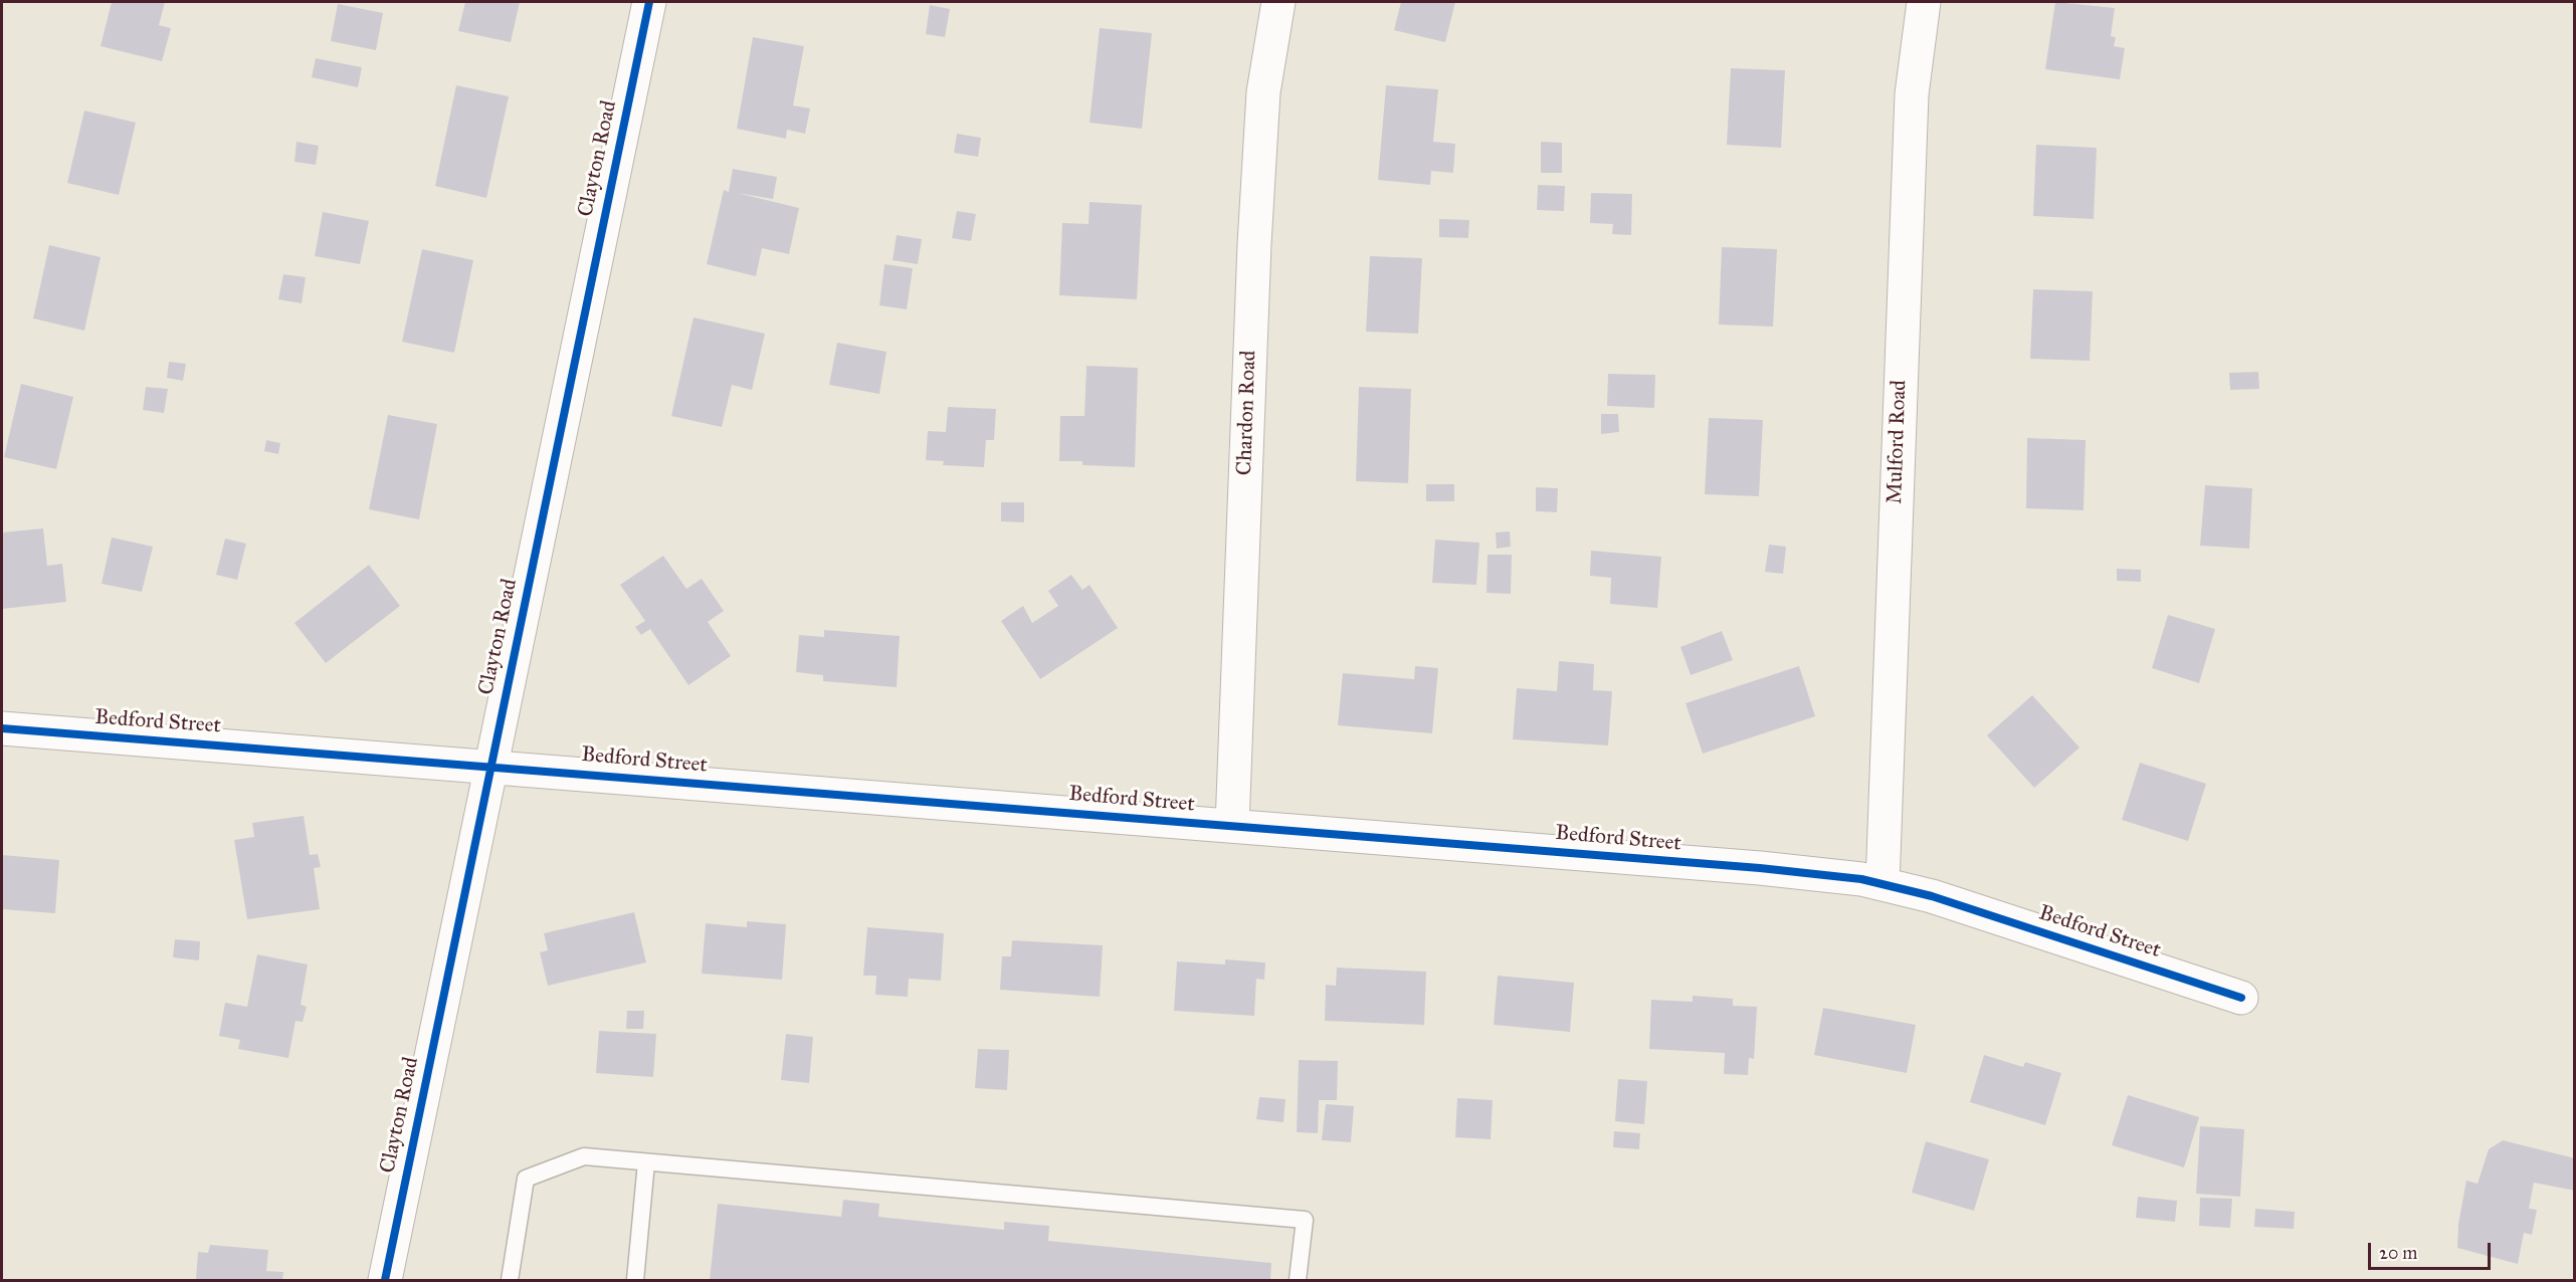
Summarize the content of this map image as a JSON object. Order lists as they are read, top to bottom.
{
  "streets": {
    "street": [
      "Clayton Road",
      "Chardon Road",
      "Mulford Road",
      "Bedford Street"
    ]
  },
  "crossings": [
    ["Clayton Road", "Bedford Street"],
    ["Chardon Road", "Bedford Street"],
    ["Mulford Road", "Bedford Street"]
  ],
  "scale_bar": "20 m"
}
